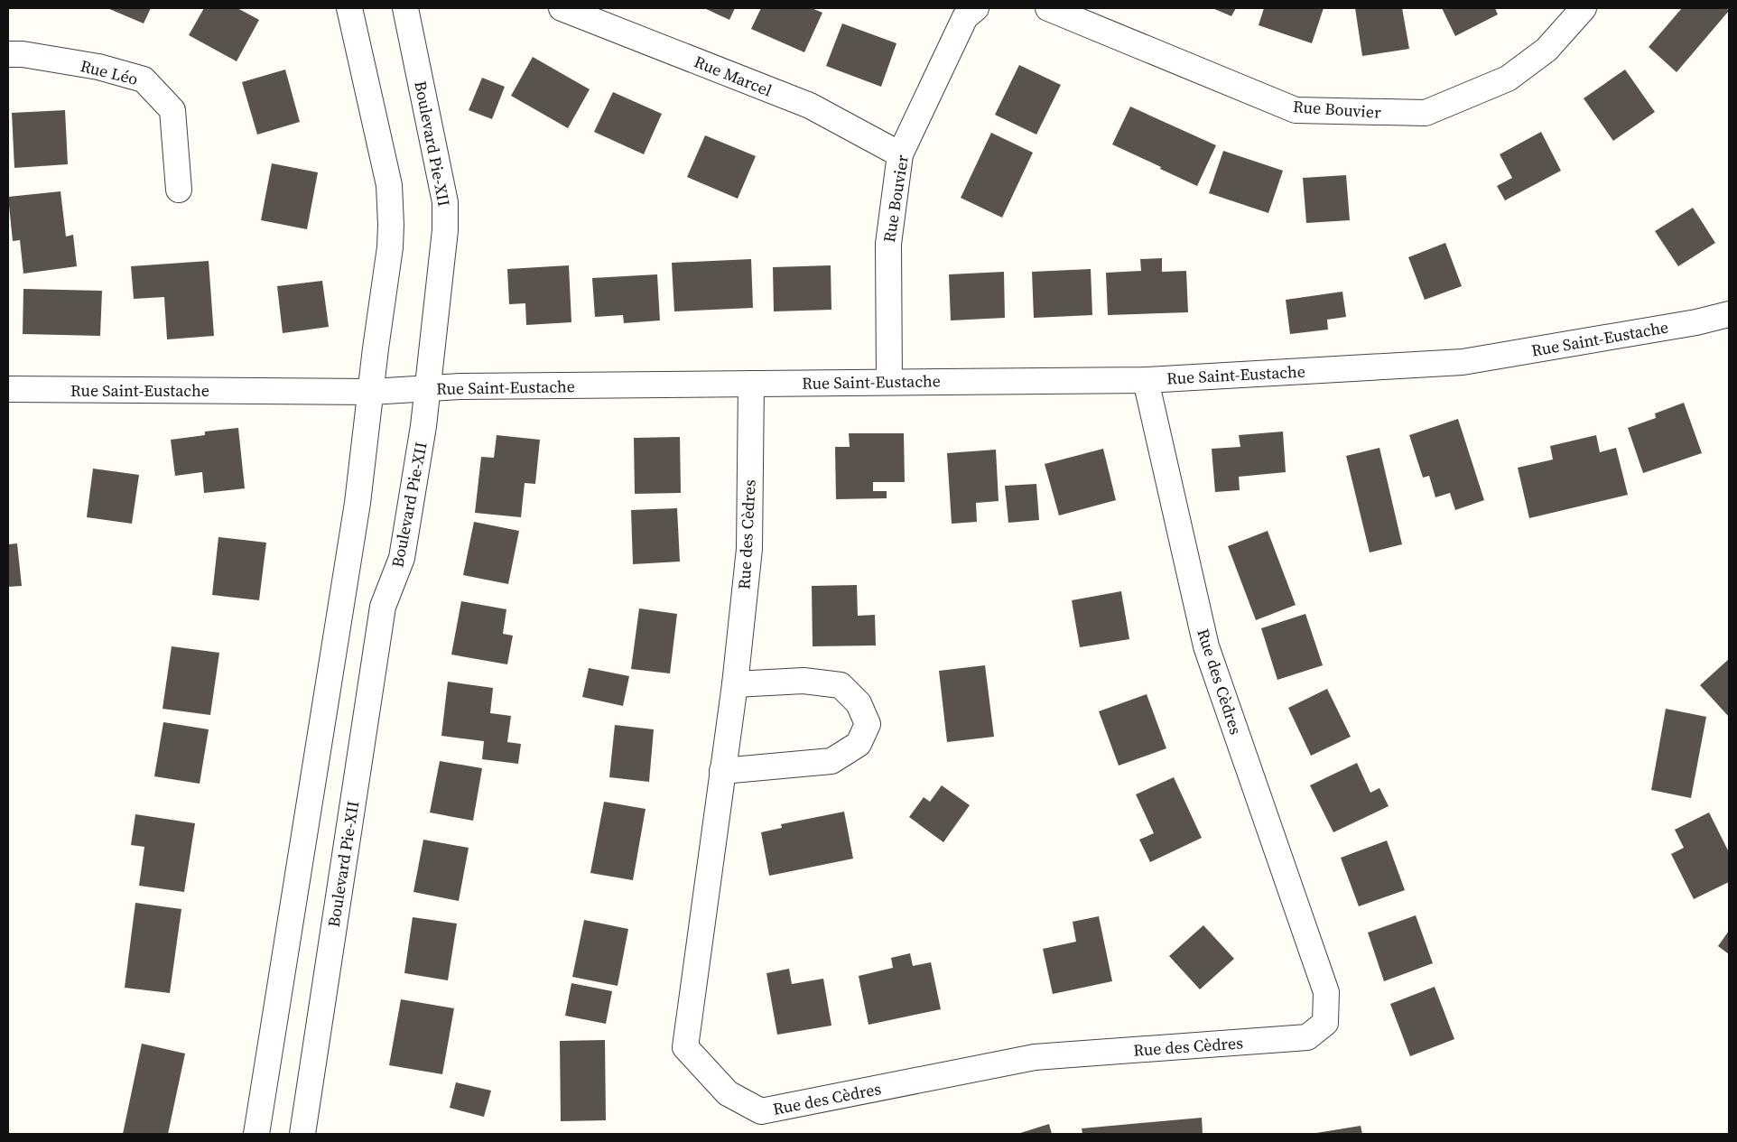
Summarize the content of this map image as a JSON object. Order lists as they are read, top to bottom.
{
  "streets": {
    "street": [
      "Rue Léo",
      "Rue Marcel",
      "Rue Bouvier",
      "Boulevard Pie-XII",
      "Rue Saint-Eustache",
      "Rue des Cèdres"
    ]
  },
  "crossings": [
    ["Rue Marcel", "Rue Bouvier"],
    ["Rue Bouvier", "Rue Saint-Eustache"],
    ["Boulevard Pie-XII", "Rue Saint-Eustache"],
    ["Rue Saint-Eustache", "Rue des Cèdres"]
  ]
}
